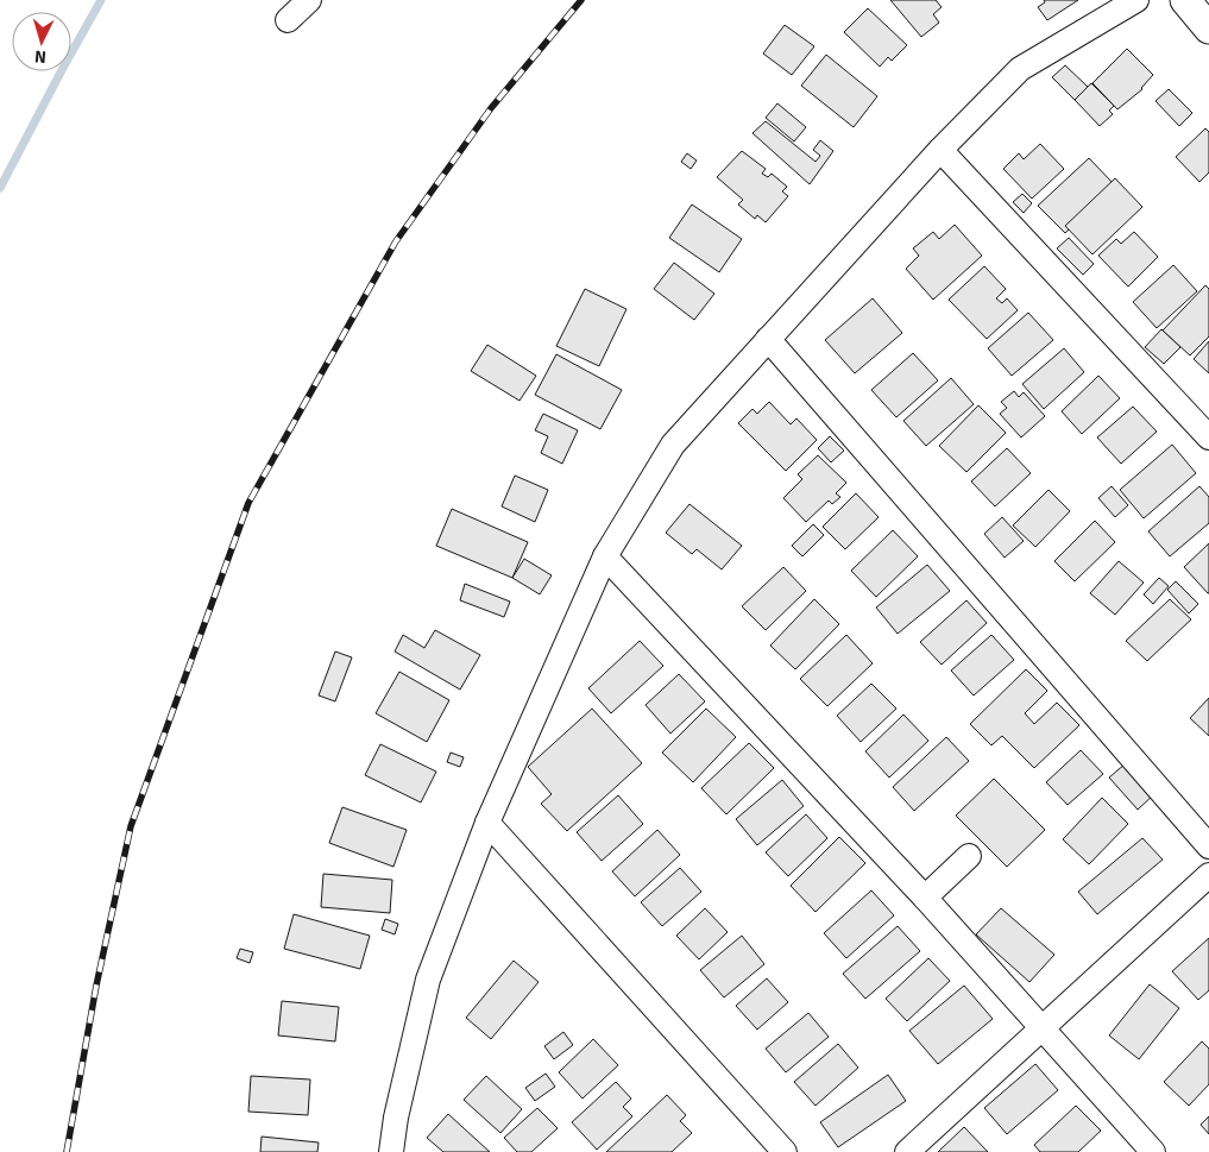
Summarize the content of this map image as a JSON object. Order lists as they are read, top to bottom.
{
  "north": "bottom"
}
